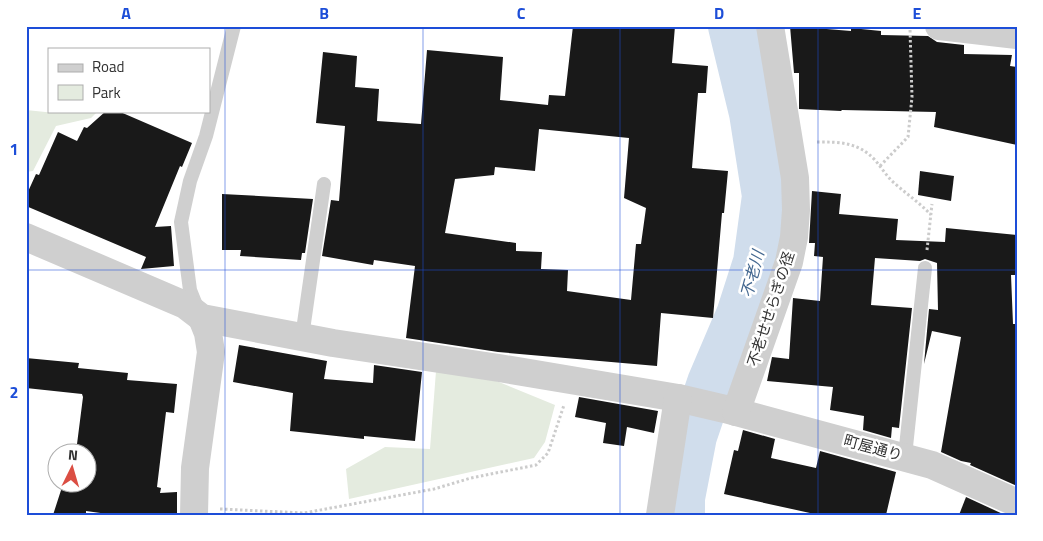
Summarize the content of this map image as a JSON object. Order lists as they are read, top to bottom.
{
  "streets": {
    "street": ["不老せせらぎの径", "町屋通り"]
  },
  "crossings": [
    ["不老せせらぎの径", "町屋通り"]
  ],
  "water": ["不老川"],
  "legend": ["Road", "Park"],
  "north": "top",
  "grid": {
    "columns": [
      "A",
      "B",
      "C",
      "D",
      "E"
    ],
    "rows": ["1", "2"]
  }
}
